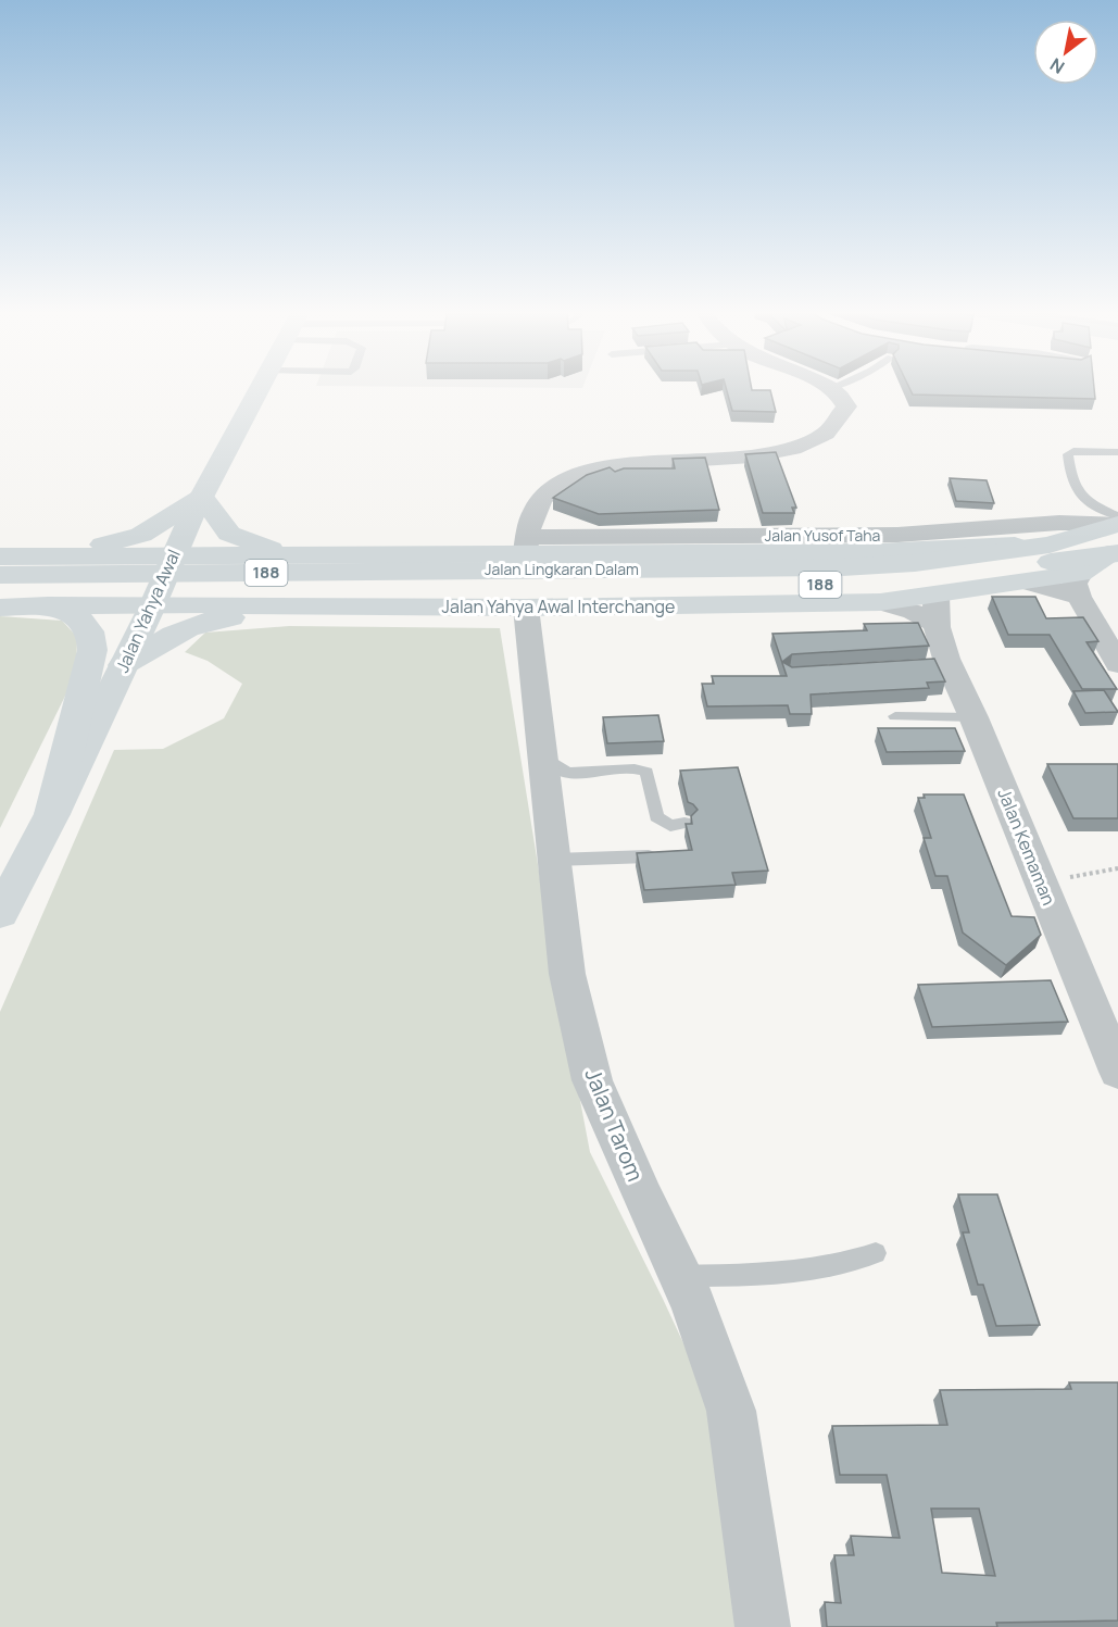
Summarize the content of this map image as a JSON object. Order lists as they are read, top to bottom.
{
  "streets": {
    "main road": [
      "Jalan Lingkaran Dalam",
      "188",
      "Jalan Yahya Awal Interchange",
      "Jalan Yahya Awal"
    ],
    "street": ["Jalan Yusof Taha", "Jalan Kemaman", "Jalan Tarom"]
  },
  "crossings": [
    ["Jalan Yusof Taha", "Jalan Lingkaran Dalam"],
    ["Jalan Yusof Taha", "Jalan Yahya Awal Interchange"],
    ["Jalan Yusof Taha", "Jalan Tarom"],
    ["Jalan Lingkaran Dalam", "Jalan Yahya Awal Interchange"],
    ["Jalan Lingkaran Dalam", "Jalan Tarom"],
    ["Jalan Yahya Awal Interchange", "Jalan Yahya Awal"],
    ["Jalan Yahya Awal Interchange", "Jalan Kemaman"],
    ["Jalan Yahya Awal Interchange", "Jalan Tarom"]
  ],
  "north": "bottom left"
}
